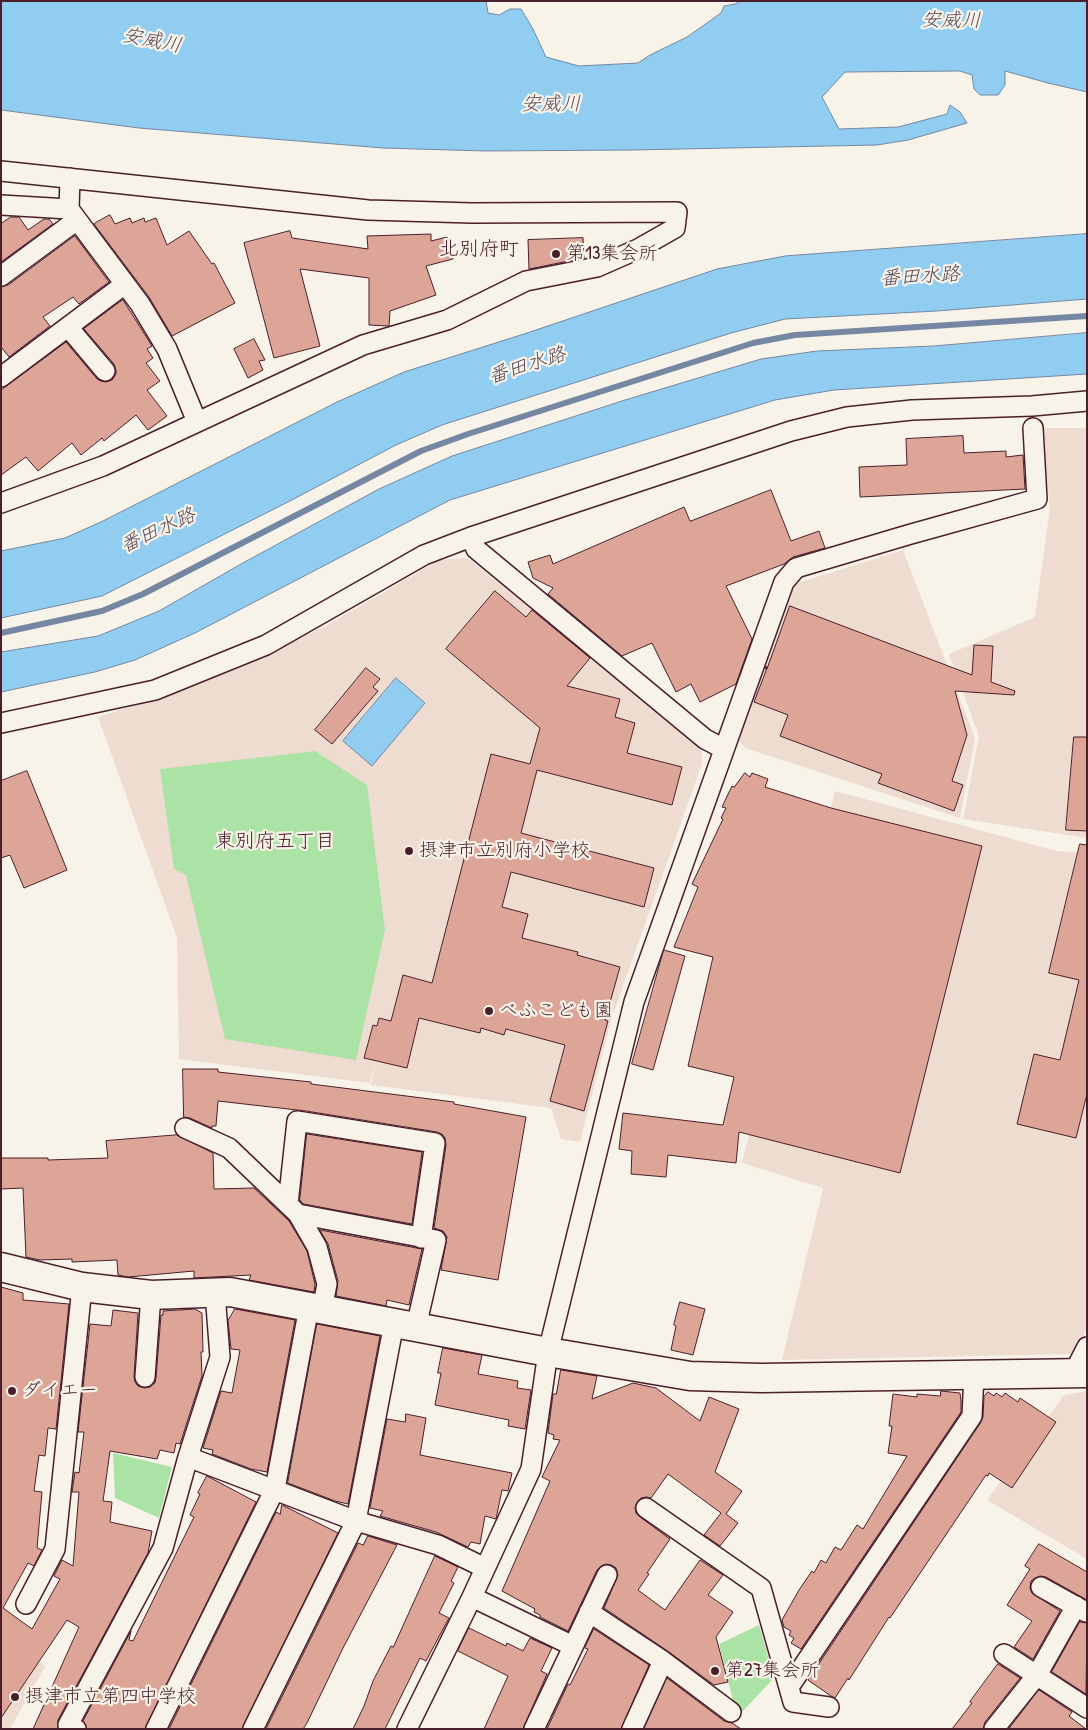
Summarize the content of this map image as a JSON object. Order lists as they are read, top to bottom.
{
  "districts": ["北別府町", "東別府五丁目"],
  "water": ["安威川", "番田水路"],
  "places": [
    "第13集会所",
    "摂津市立別府小学校",
    "べふこども園",
    "ダイエー",
    "第27集会所",
    "摂津市立第四中学校"
  ]
}
